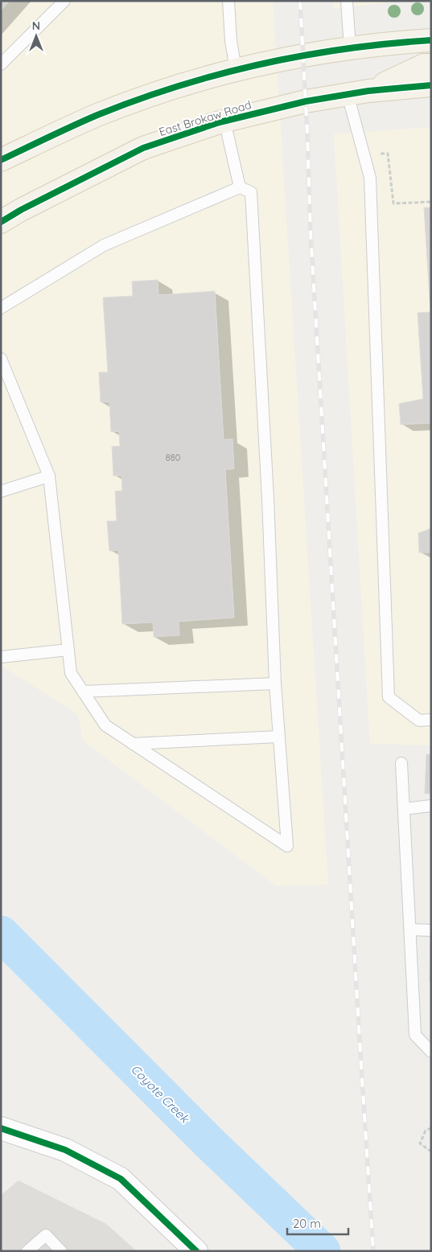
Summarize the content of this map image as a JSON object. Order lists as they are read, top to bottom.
{
  "streets": {
    "main road": ["East Brokaw Road"]
  },
  "water": ["Coyote Creek"],
  "house_numbers": ["880"],
  "scale_bar": "20 m",
  "north": "top"
}
